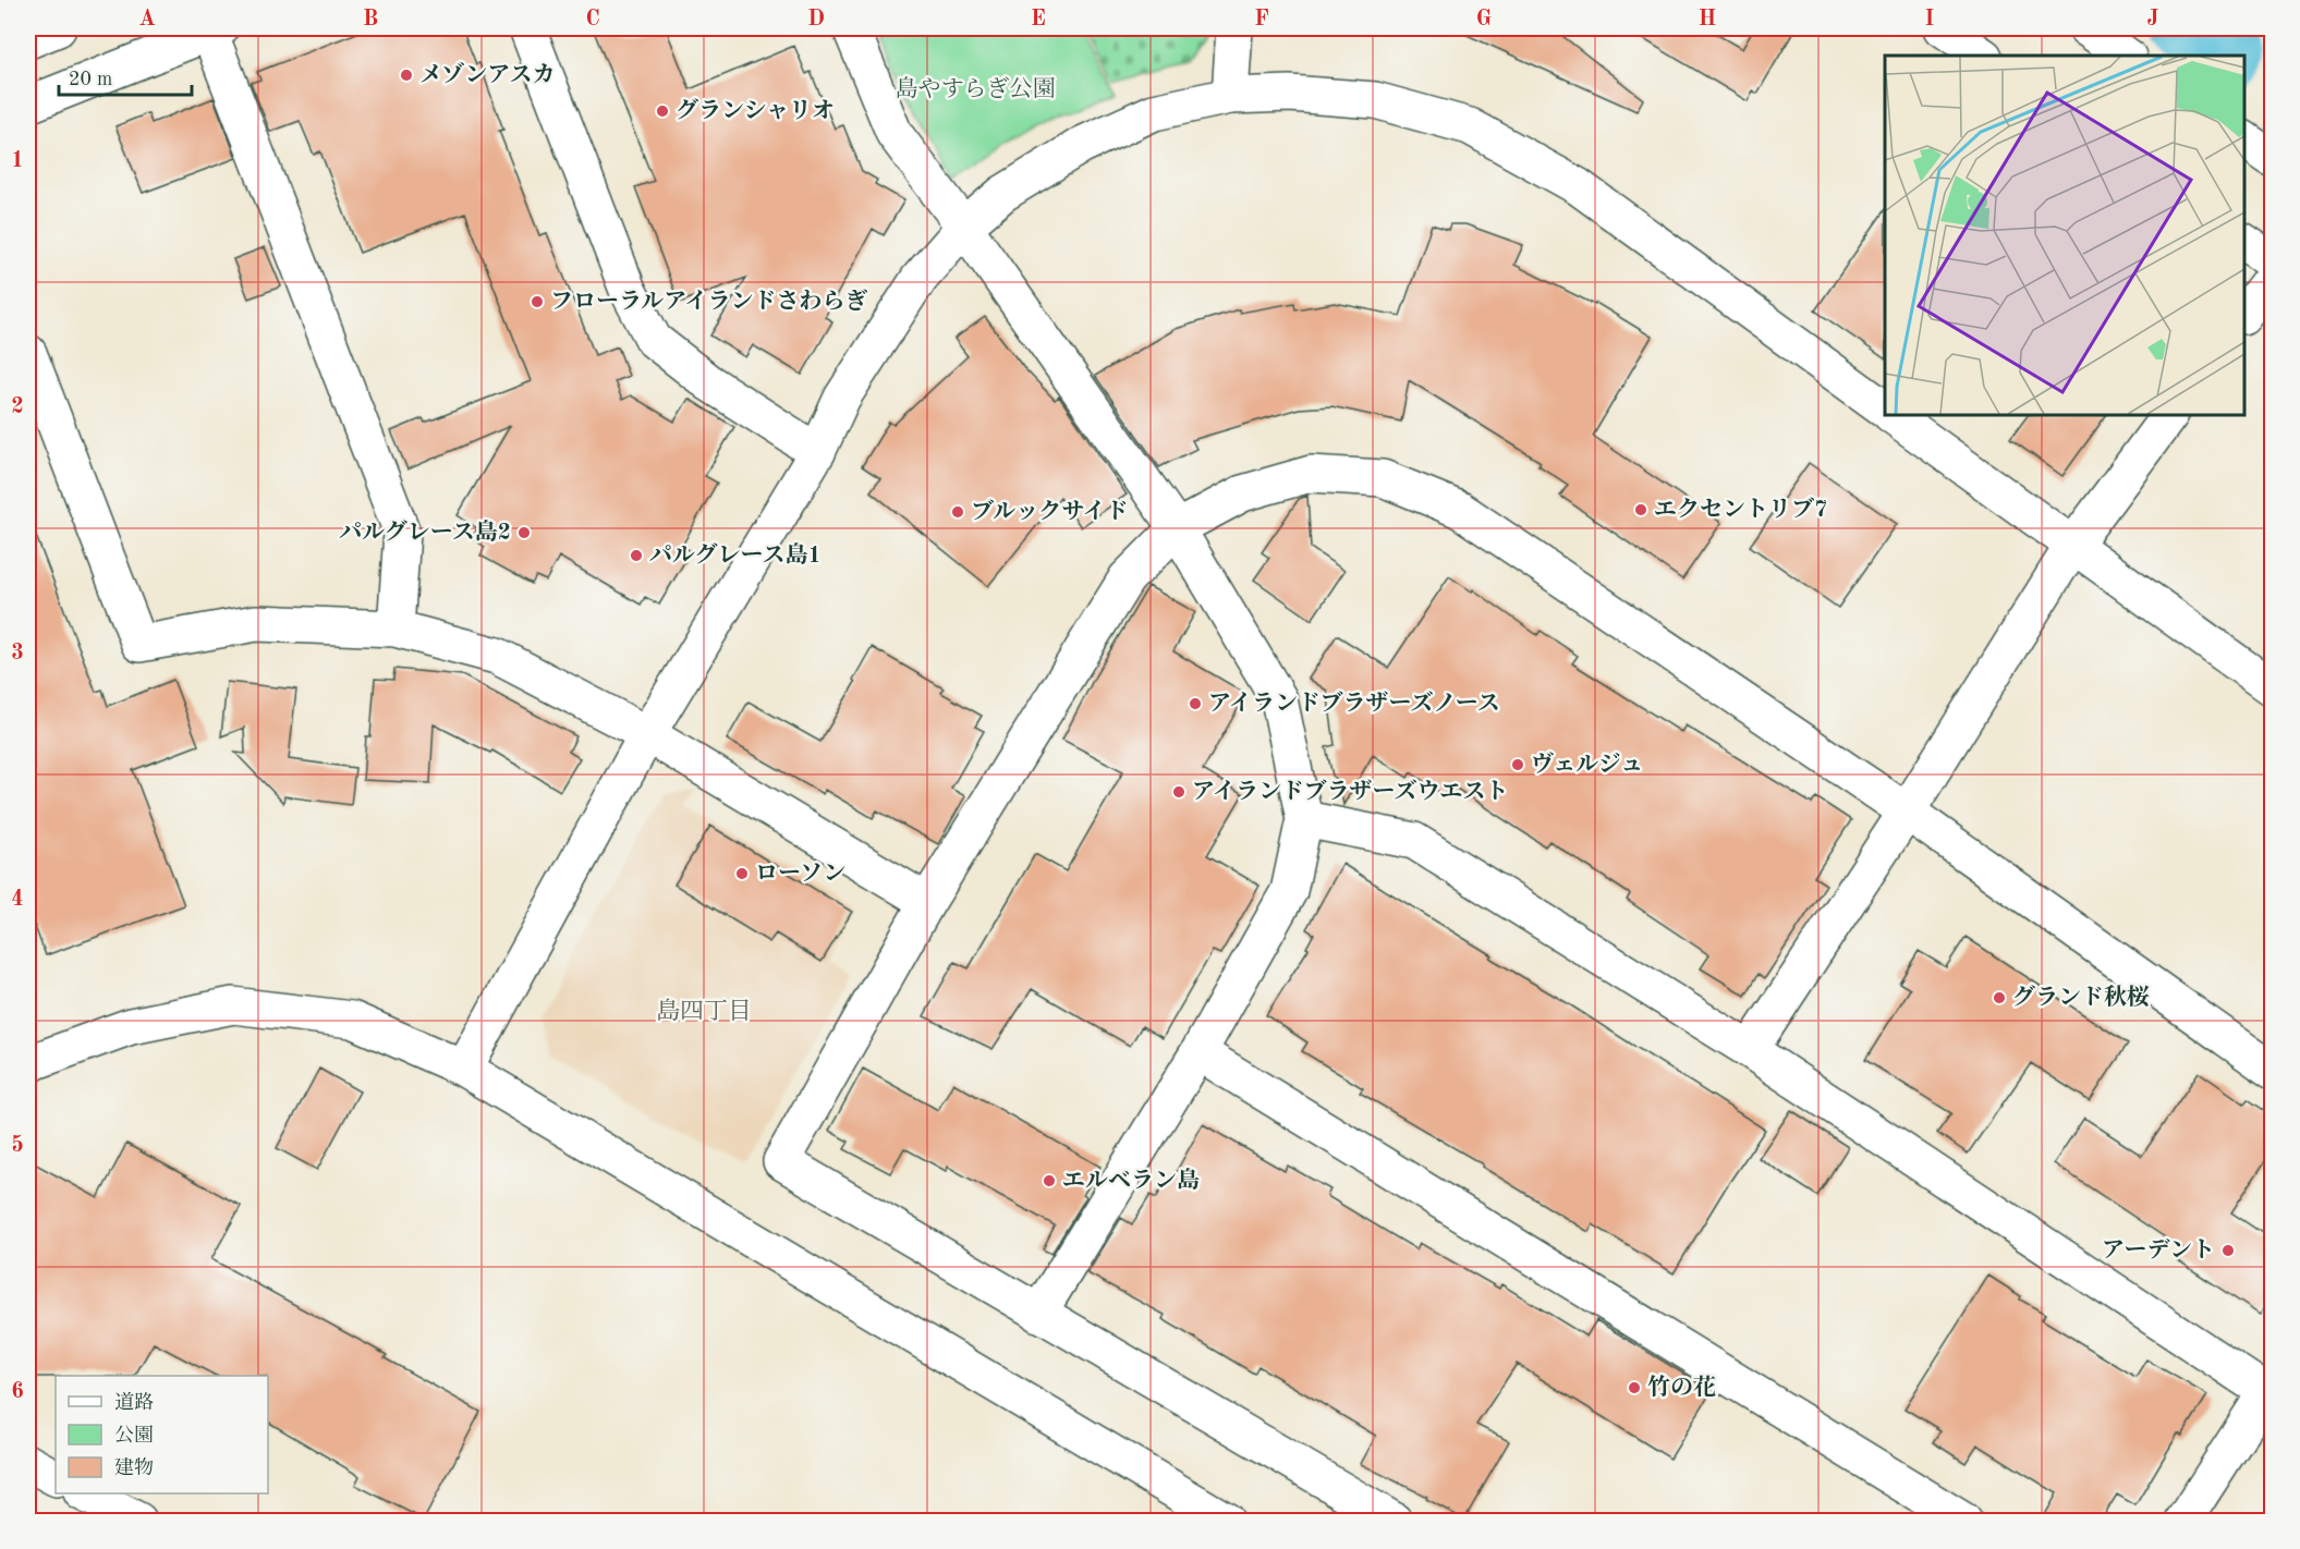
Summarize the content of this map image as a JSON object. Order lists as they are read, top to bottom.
{
  "districts": ["島四丁目"],
  "parks": ["島やすらぎ公園"],
  "places": [
    "メゾンアスカ",
    "グランシャリオ",
    "フローラルアイランドさわらぎ",
    "エクセントリブ7",
    "ブルックサイド",
    "パルグレース島2",
    "パルグレース島1",
    "アイランドブラザーズノース",
    "ヴェルジュ",
    "アイランドブラザーズウエスト",
    "ローソン",
    "グランド秋桜",
    "エルベラン島",
    "アーデント",
    "竹の花"
  ],
  "legend": ["道路", "公園", "建物"],
  "scale_bar": "20 m",
  "grid": {
    "columns": [
      "A",
      "B",
      "C",
      "D",
      "E",
      "F",
      "G",
      "H",
      "I",
      "J"
    ],
    "rows": [
      "1",
      "2",
      "3",
      "4",
      "5",
      "6"
    ]
  }
}
